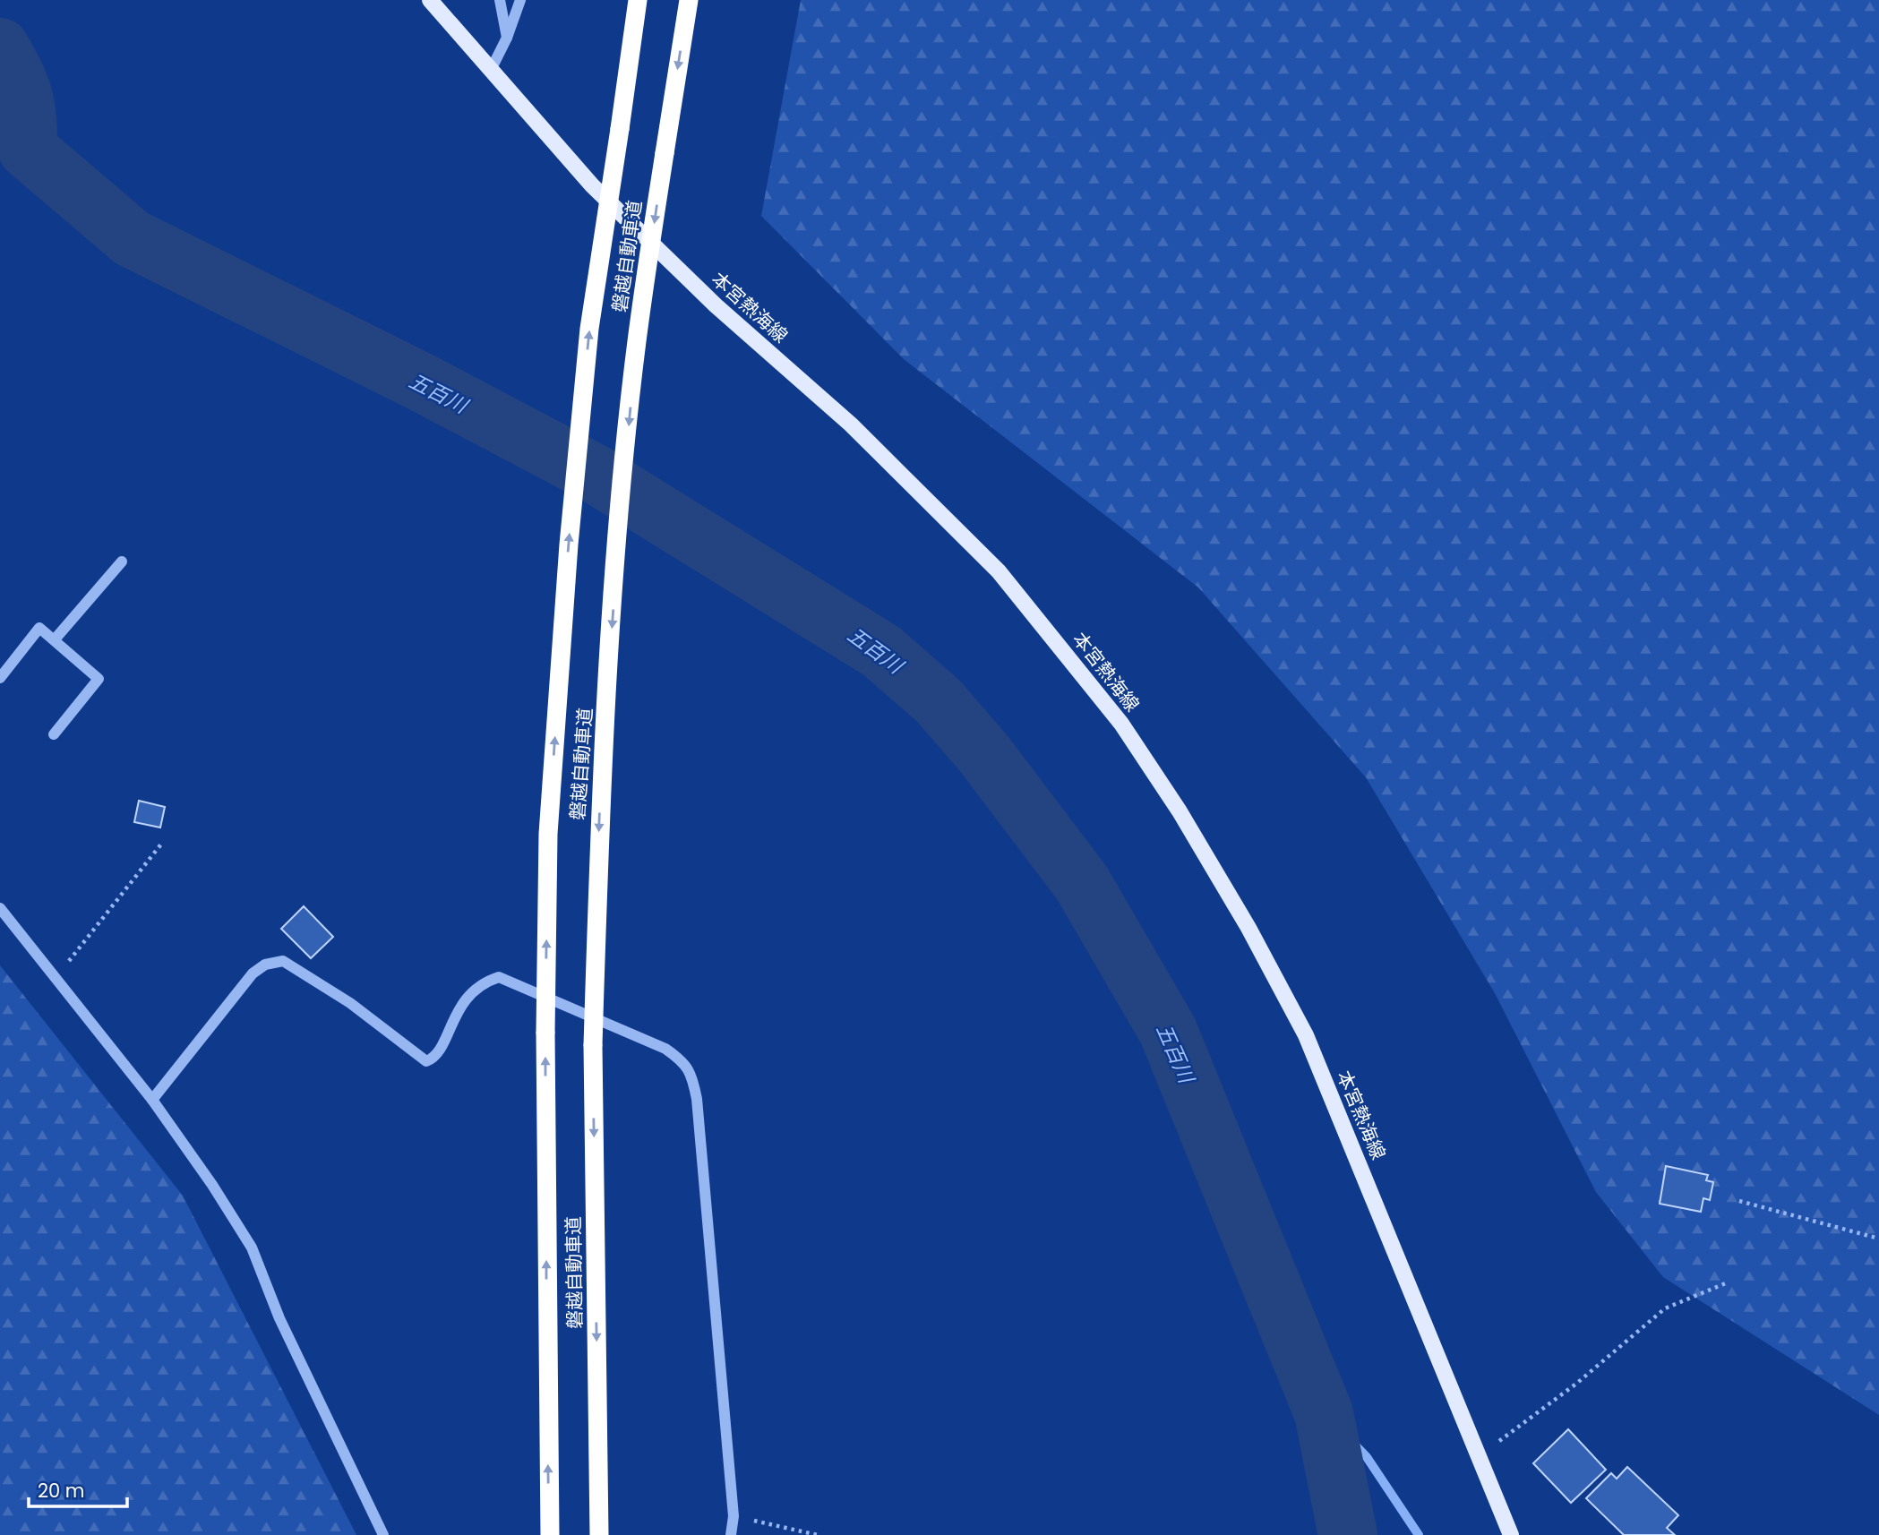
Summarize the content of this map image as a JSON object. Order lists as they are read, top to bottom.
{
  "streets": {
    "highway": ["磐越自動車道"],
    "main road": ["本宮熱海線"]
  },
  "water": ["五百川"],
  "scale_bar": "20 m"
}
